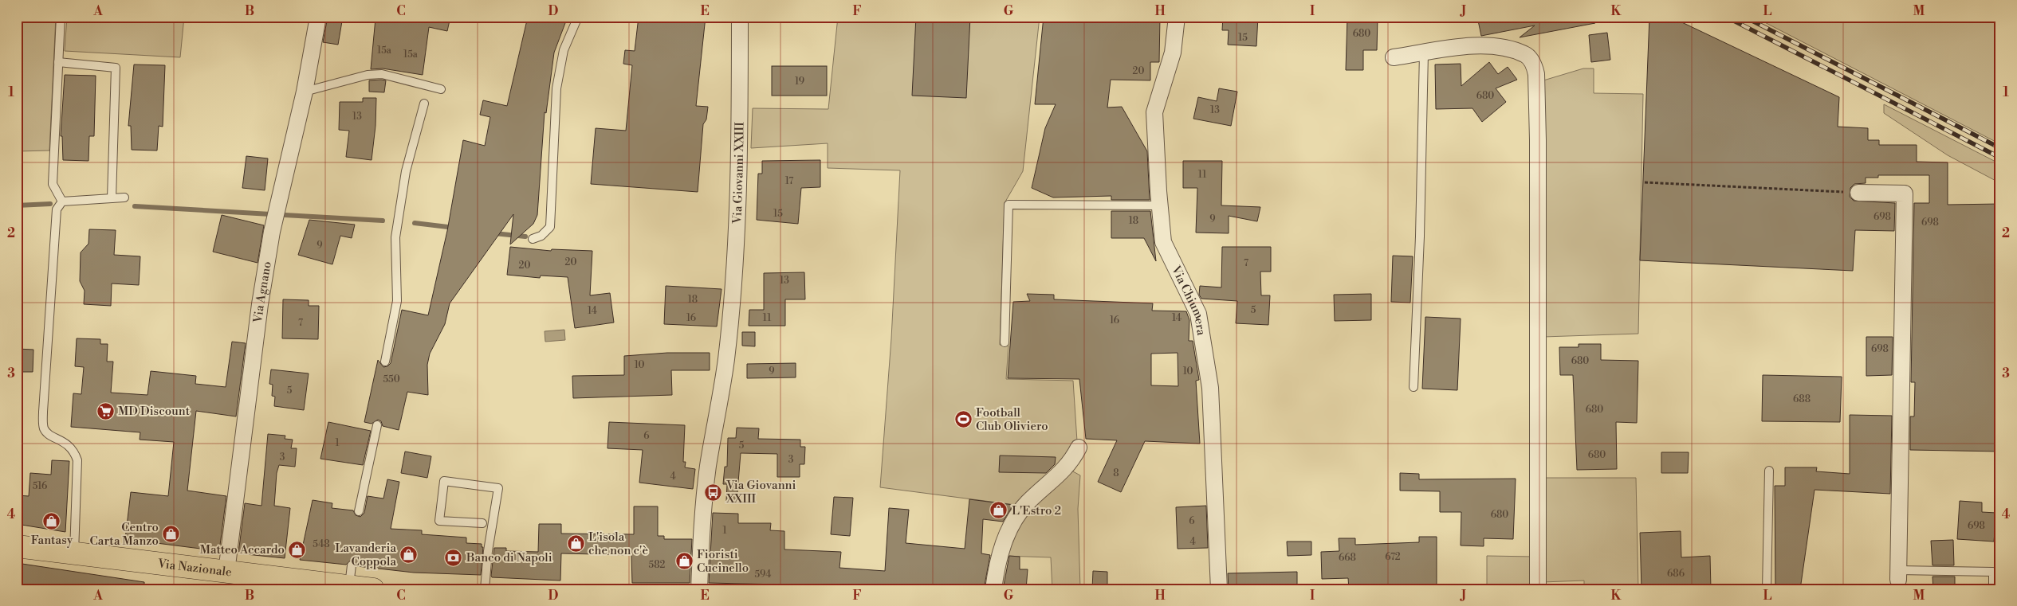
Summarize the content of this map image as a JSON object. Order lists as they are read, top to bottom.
{
  "streets": {
    "main road": ["Via Nazionale"],
    "street": ["Via Giovanni XXIII", "Via Agnano", "Via Chiumera"]
  },
  "crossings": [
    ["Via Agnano", "Via Nazionale"]
  ],
  "places": {
    "supermarket": ["MD Discount"],
    "sports": ["Football Club Oliviero"],
    "bus stop": ["Via Giovanni XXIII"],
    "shop": [
      "L'Estro 2",
      "Fantasy",
      "Centro Carta Manzo",
      "L'isola che non c'è",
      "Matteo Accardo",
      "Lavanderia Coppola",
      "Fioristi Cucinello"
    ],
    "bank": ["Banco di Napoli"]
  },
  "house_numbers": [
    "680",
    "15",
    "15a",
    "15a",
    "20",
    "19",
    "680",
    "13",
    "13",
    "11",
    "17",
    "15",
    "698",
    "9",
    "18",
    "698",
    "9",
    "20",
    "7",
    "20",
    "13",
    "18",
    "5",
    "14",
    "16",
    "11",
    "14",
    "16",
    "7",
    "698",
    "680",
    "10",
    "9",
    "10",
    "550",
    "5",
    "688",
    "680",
    "6",
    "1",
    "5",
    "680",
    "3",
    "3",
    "8",
    "4",
    "516",
    "680",
    "6",
    "698",
    "1",
    "4",
    "548",
    "672",
    "668",
    "582",
    "686",
    "594"
  ],
  "grid": {
    "columns": [
      "A",
      "B",
      "C",
      "D",
      "E",
      "F",
      "G",
      "H",
      "I",
      "J",
      "K",
      "L",
      "M"
    ],
    "rows": [
      "1",
      "2",
      "3",
      "4"
    ]
  }
}
